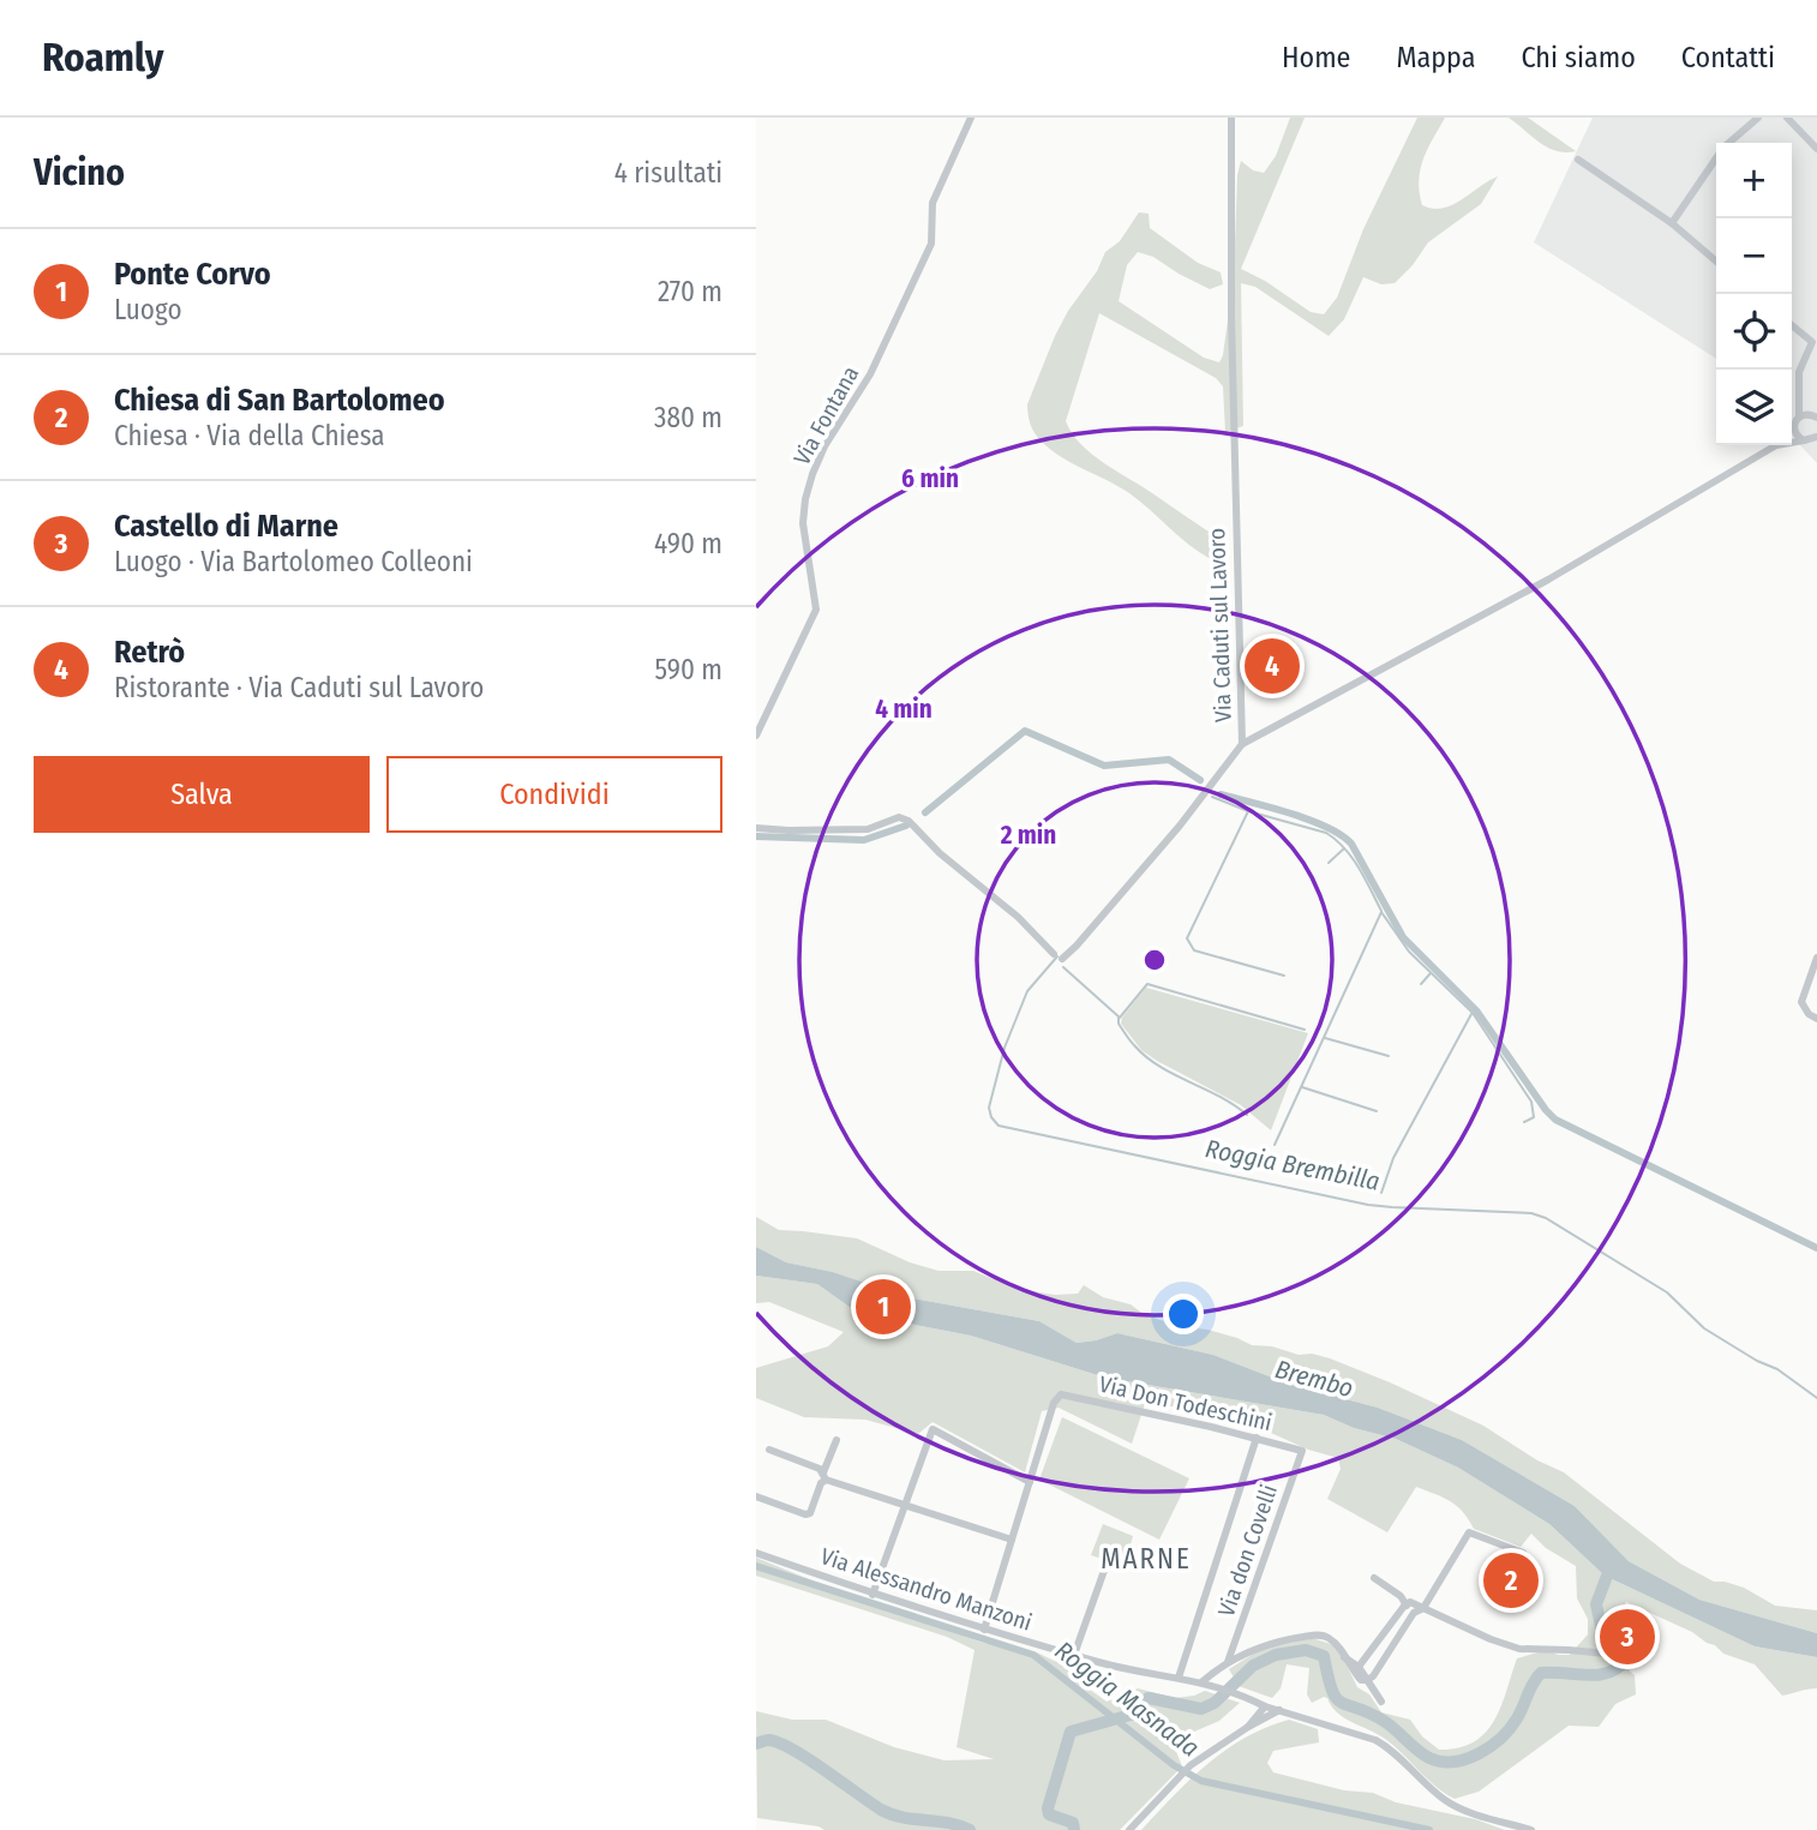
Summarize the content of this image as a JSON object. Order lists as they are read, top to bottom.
{
  "streets": {
    "street": [
      "Via Fontana",
      "Via Caduti sul Lavoro",
      "Via Don Todeschini",
      "Via don Covelli",
      "Via Alessandro Manzoni"
    ]
  },
  "crossings": [
    ["Via Don Todeschini", "Via don Covelli"]
  ],
  "districts": ["MARNE"],
  "water": ["Roggia Brembilla", "Brembo", "Roggia Masnada"],
  "page": {
    "header": "Roamly",
    "nav": [
      "Home",
      "Mappa",
      "Chi siamo",
      "Contatti"
    ],
    "heading": ["Vicino", "4 risultati"],
    "map_buttons": ["+", "−"],
    "list": [
      {
        "mark": "1",
        "name": "Ponte Corvo",
        "note": "Luogo",
        "value": "270 m"
      },
      {
        "mark": "2",
        "name": "Chiesa di San Bartolomeo",
        "note": "Chiesa · Via della Chiesa",
        "value": "380 m"
      },
      {
        "mark": "3",
        "name": "Castello di Marne",
        "note": "Luogo · Via Bartolomeo Colleoni",
        "value": "490 m"
      },
      {
        "mark": "4",
        "name": "Retrò",
        "note": "Ristorante · Via Caduti sul Lavoro",
        "value": "590 m"
      }
    ],
    "pins": [
      "4",
      "1",
      "2",
      "3"
    ],
    "buttons": ["Salva", "Condividi"]
  },
  "rings": ["6 min", "4 min", "2 min"]
}
